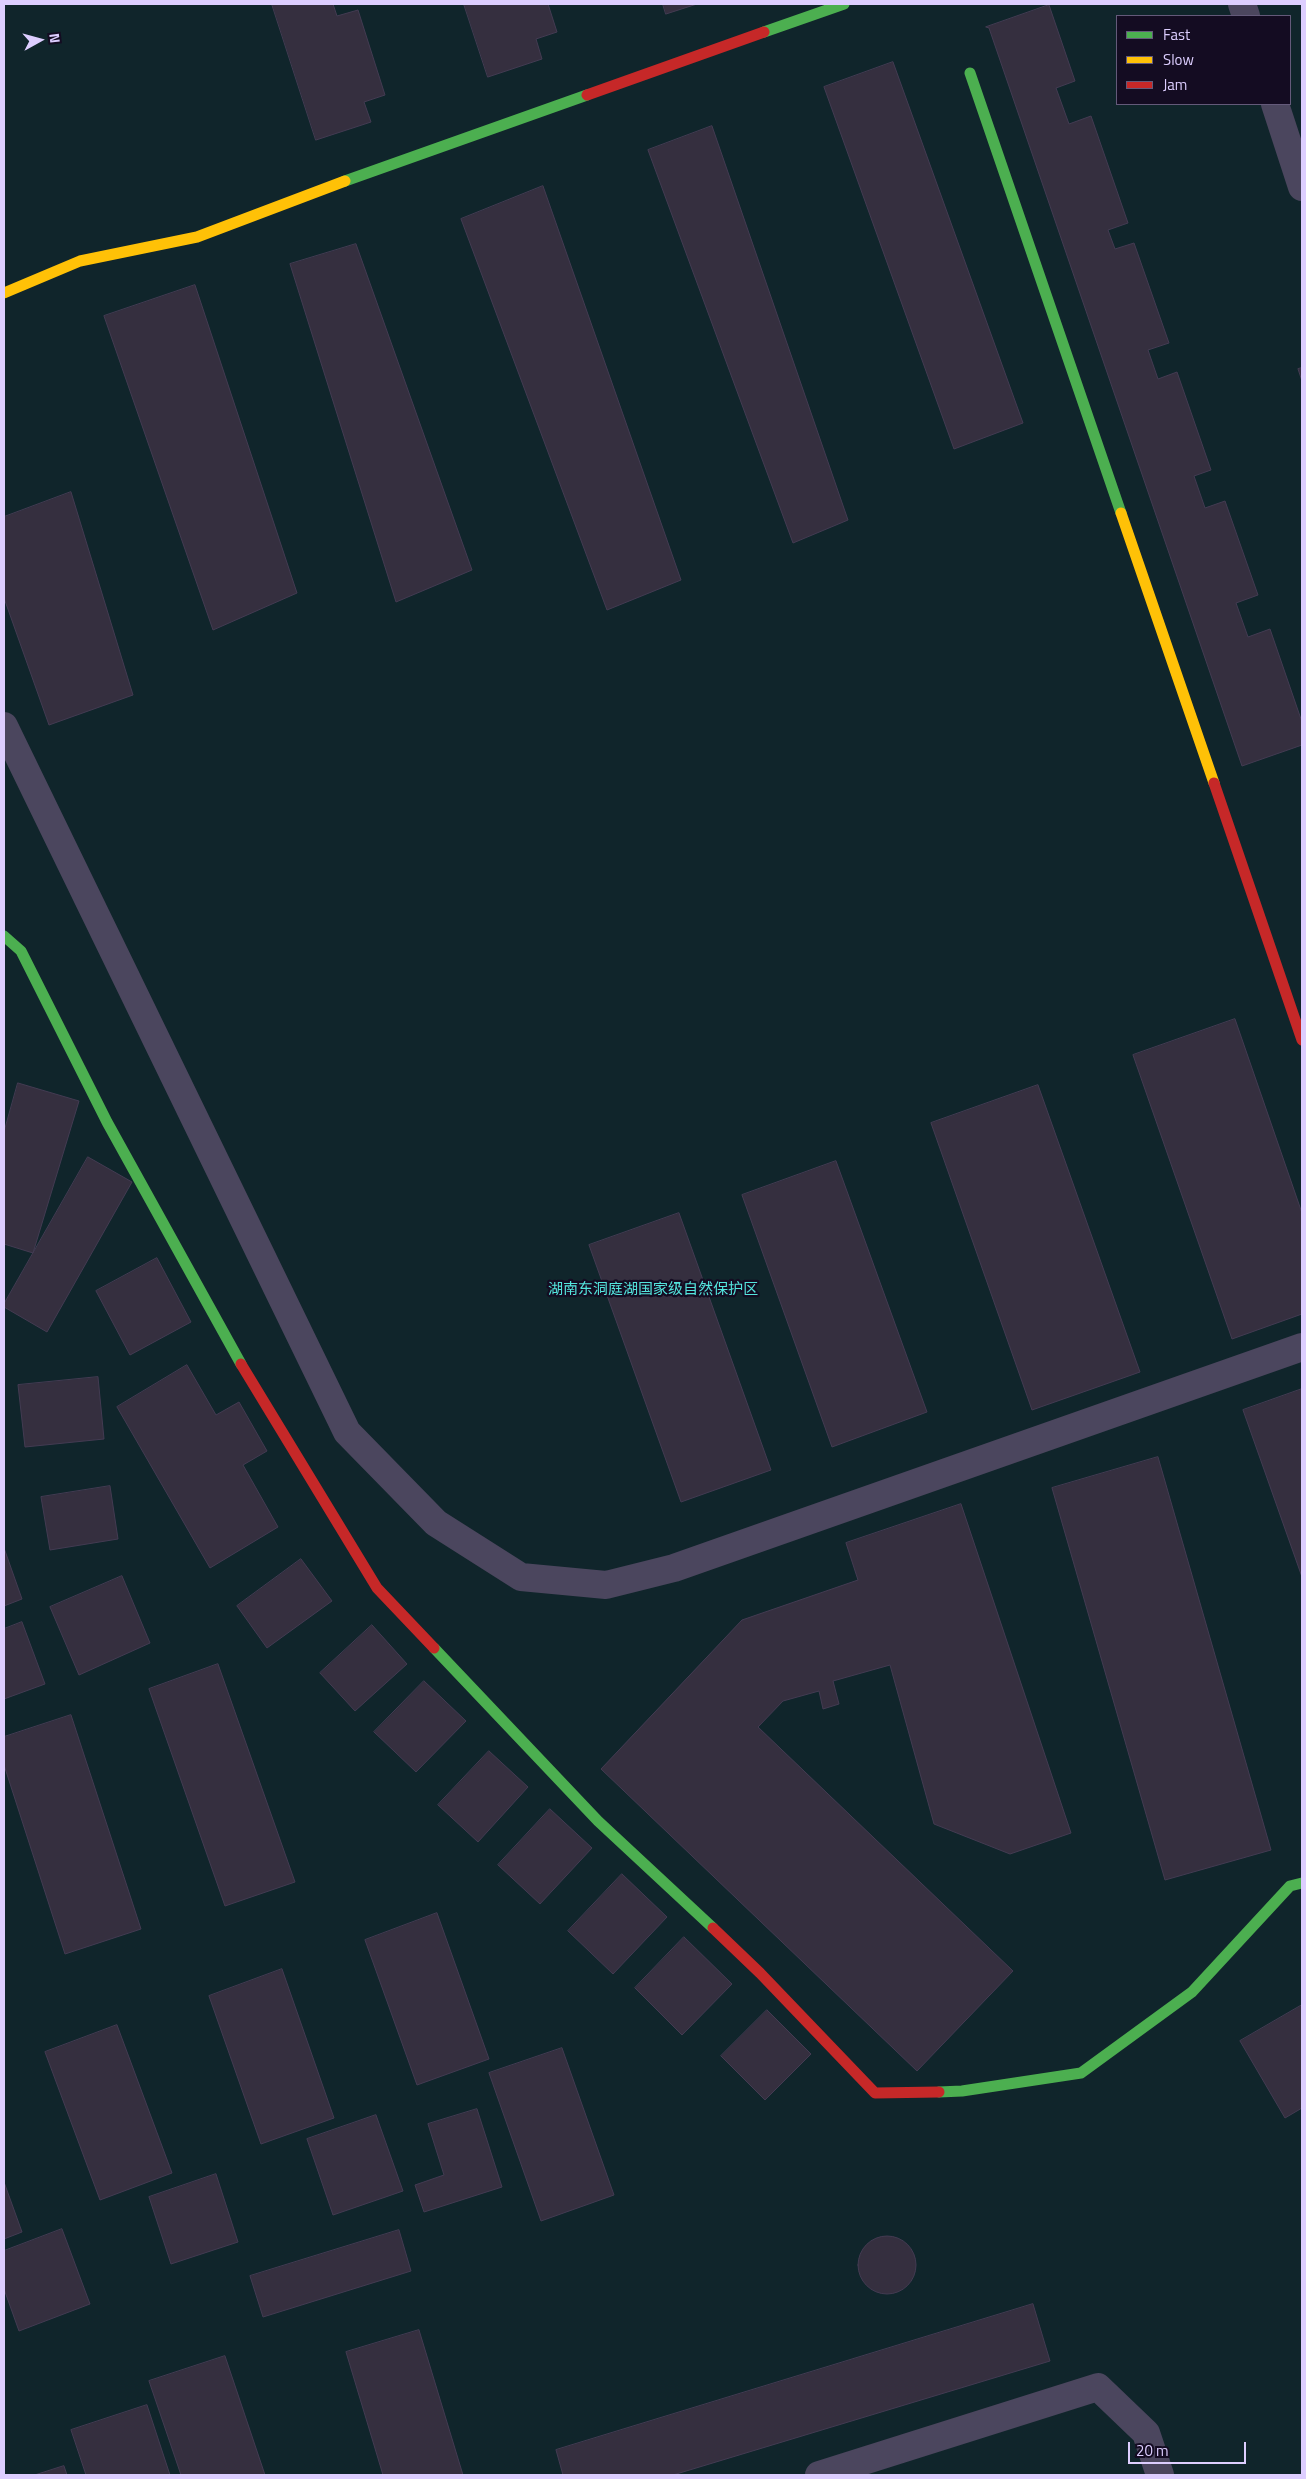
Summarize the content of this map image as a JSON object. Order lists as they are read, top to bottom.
{
  "parks": ["湖南东洞庭湖国家级自然保护区"],
  "legend": ["Fast", "Slow", "Jam"],
  "scale_bar": "20 m",
  "north": "right"
}
